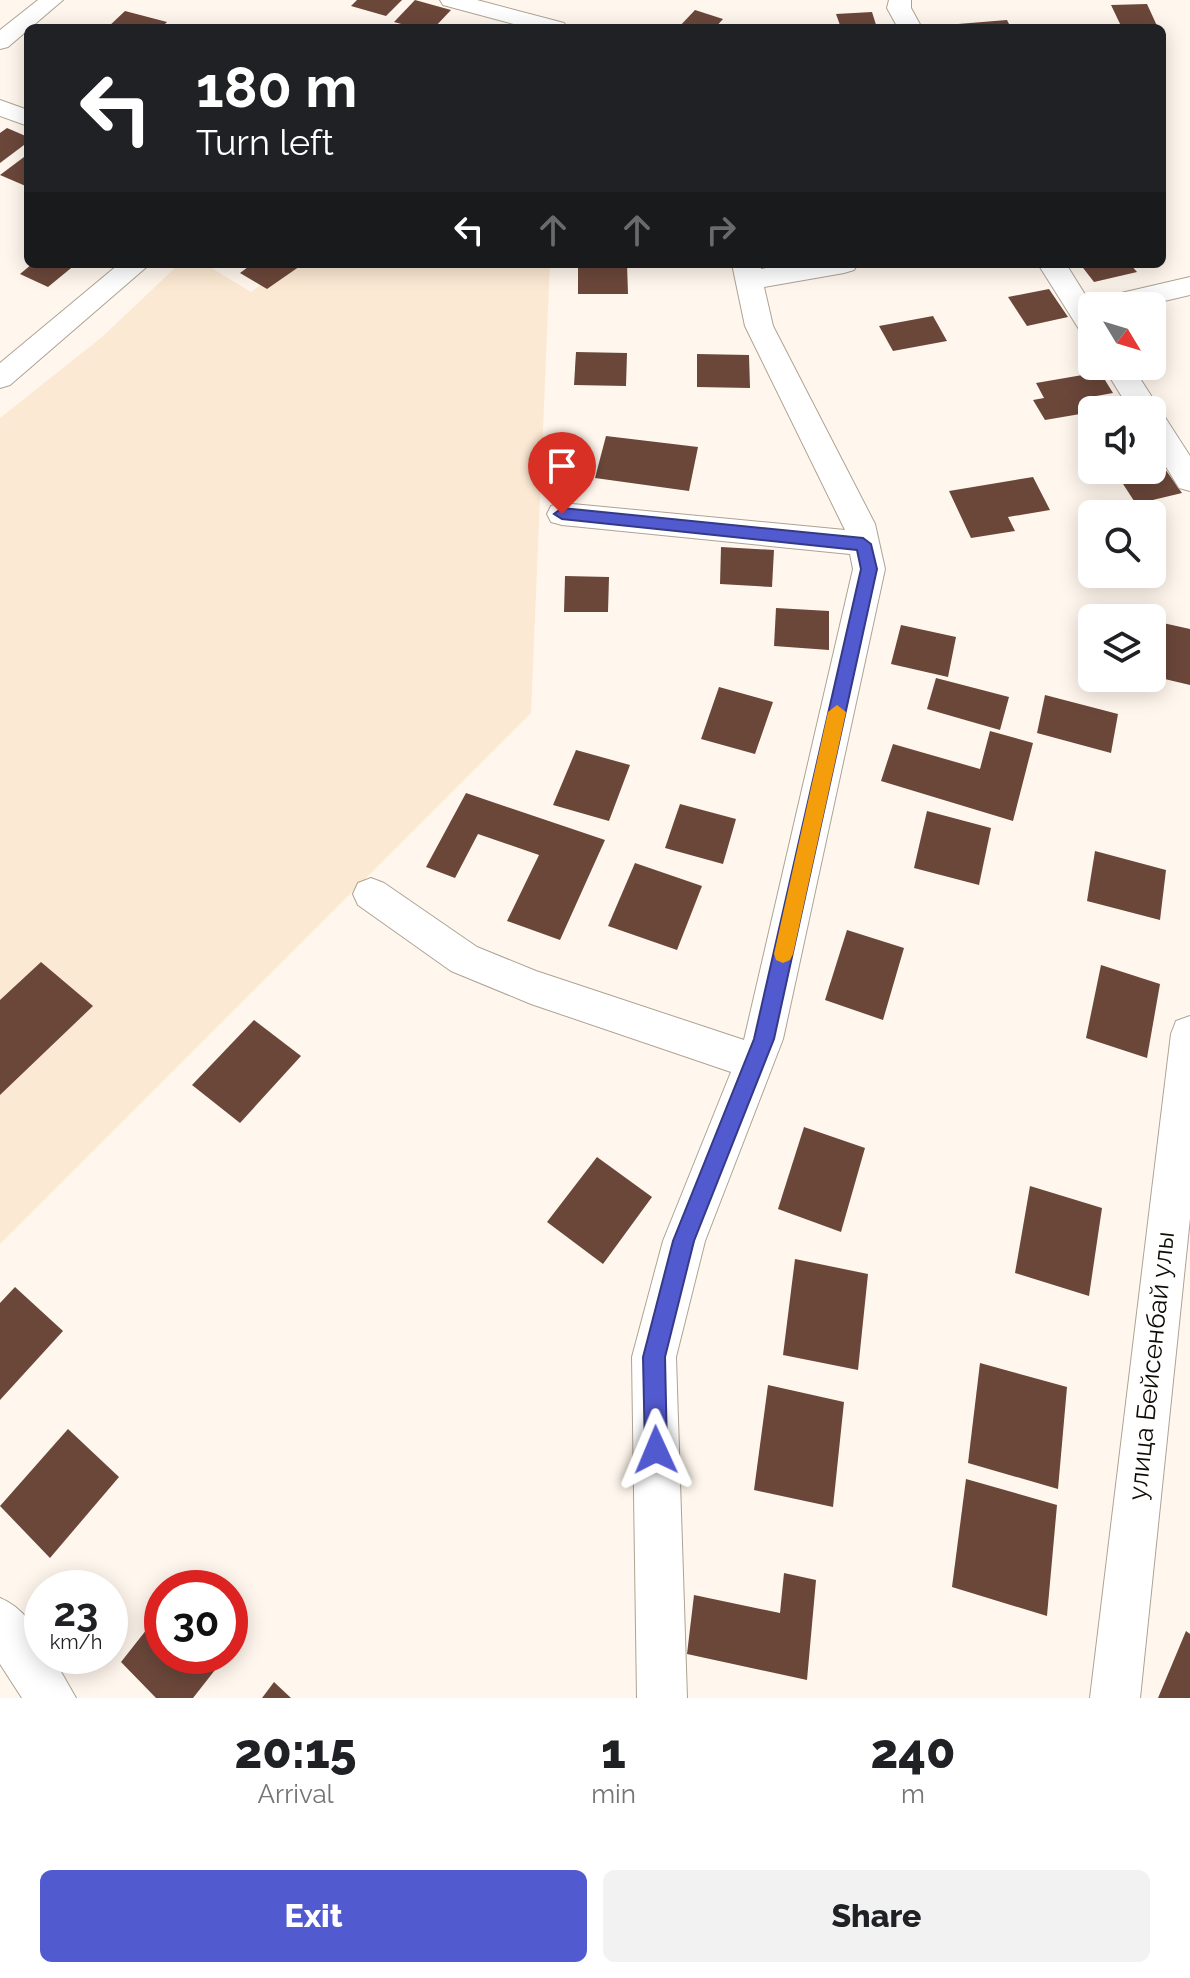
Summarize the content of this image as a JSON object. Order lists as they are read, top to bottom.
{
  "streets": {
    "street": ["улица Бейсенбай улы"]
  },
  "north": "bottom right",
  "page": {
    "turn": ["180 m", "Turn left"],
    "speed": "23 km/h",
    "limit": "30",
    "eta": [
      "20:15",
      "Arrival",
      "1",
      "min",
      "240",
      "m"
    ],
    "buttons": ["Exit", "Share"]
  }
}
